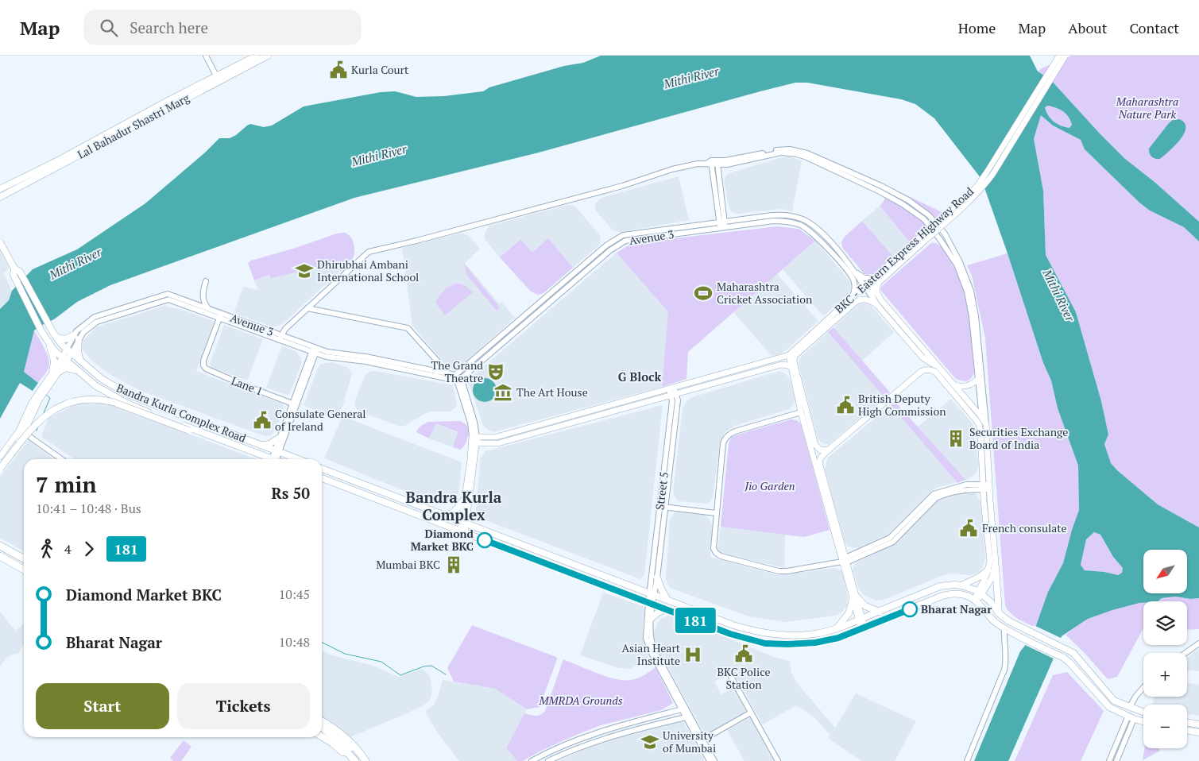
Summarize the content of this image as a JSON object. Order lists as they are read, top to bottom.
{
  "streets": {
    "main road": ["Lal Bahadur Shastri Marg", "BKC - Eastern Express Highway Road", "Bandra Kurla Complex Road"],
    "street": ["Avenue 3", "Lane 1", "Street 5"]
  },
  "crossings": [
    ["Avenue 3", "BKC - Eastern Express Highway Road"],
    ["Avenue 3", "Lane 1"],
    ["Avenue 3", "Bandra Kurla Complex Road"]
  ],
  "districts": ["G Block", "Bandra Kurla Complex"],
  "water": ["Mithi River"],
  "parks": ["Maharashtra Nature Park", "Jio Garden", "MMRDA Grounds"],
  "places": {
    "public building": [
      "Kurla Court",
      "British Deputy High Commission",
      "Consulate General of Ireland",
      "French consulate",
      "BKC Police Station"
    ],
    "school or university": ["Dhirubhai Ambani International School", "University of Mumbai"],
    "sports": ["Maharashtra Cricket Association"],
    "theatre": ["The Grand Theatre"],
    "museum": ["The Art House"],
    "building": ["Securities Exchange Board of India", "Mumbai BKC"],
    "other": ["Diamond Market BKC", "Bharat Nagar"],
    "hospital": ["Asian Heart Institute"]
  },
  "lines": ["bus line 181"],
  "north": "bottom left",
  "page": {
    "header": "Map",
    "search": "Search here",
    "nav": [
      "Home",
      "Map",
      "About",
      "Contact"
    ],
    "on_map": "181",
    "heading": ["7 min", "10:41 – 10:48 · Bus", "Rs 50"],
    "legs": ["4", "181"],
    "map_buttons": ["+", "−"],
    "list": [
      {
        "name": "Diamond Market BKC",
        "value": "10:45"
      },
      {
        "name": "Bharat Nagar",
        "value": "10:48"
      }
    ],
    "buttons": ["Start", "Tickets"]
  }
}
